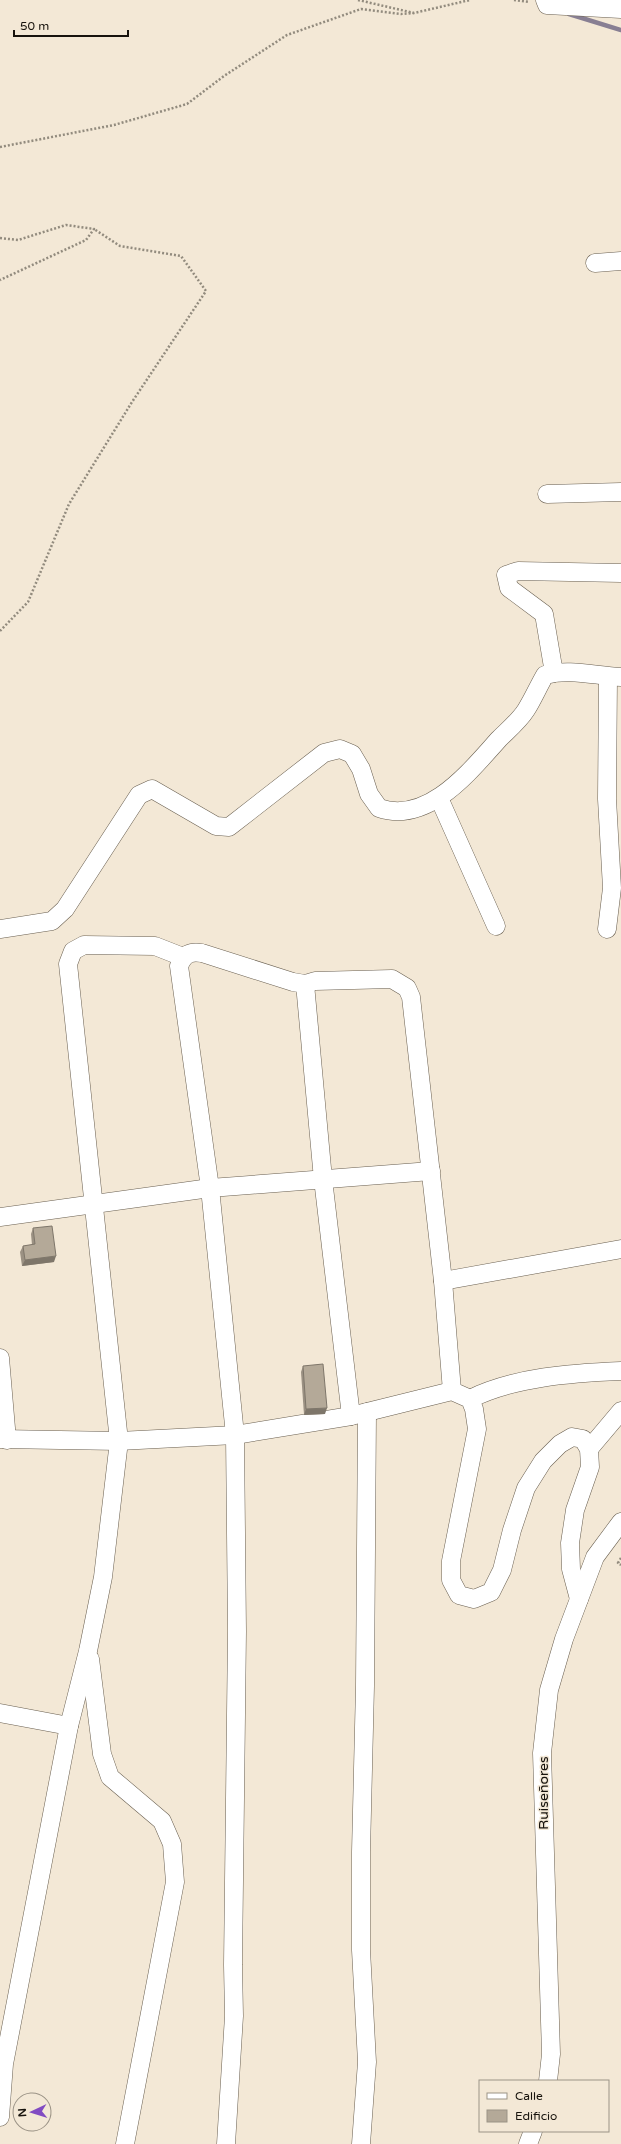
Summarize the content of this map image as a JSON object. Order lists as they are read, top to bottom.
{
  "streets": {
    "street": ["Ruiseñores"]
  },
  "legend": ["Calle", "Edificio"],
  "scale_bar": "50 m",
  "north": "left"
}
